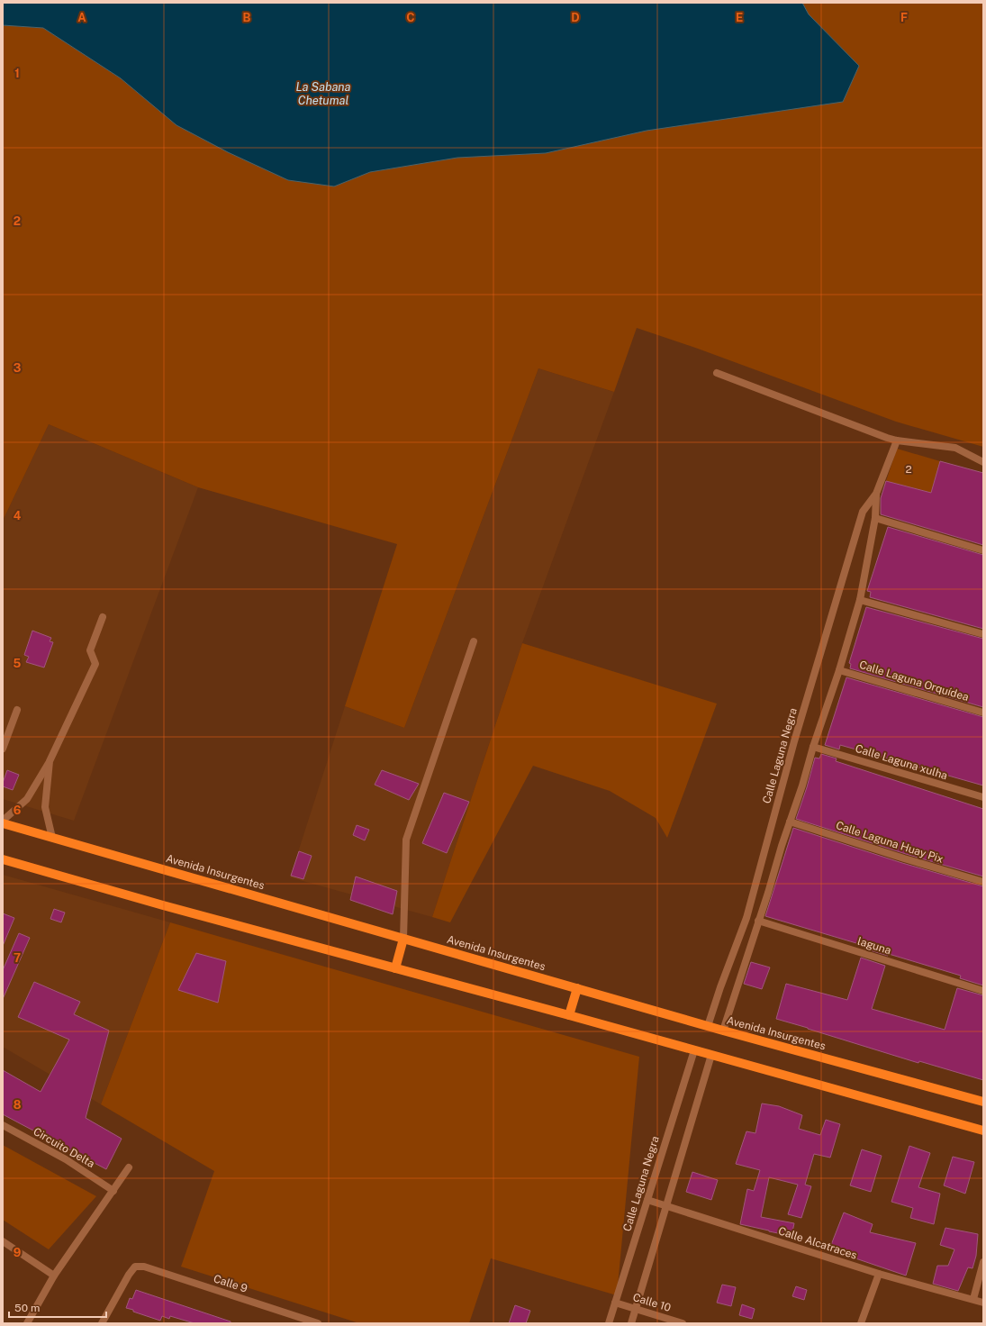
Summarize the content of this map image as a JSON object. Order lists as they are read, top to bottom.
{
  "streets": {
    "main road": ["Avenida Insurgentes"],
    "street": [
      "Calle Laguna Orquídea",
      "Calle Laguna Negra",
      "Calle Laguna xulha",
      "Calle Laguna Huay Pix",
      "laguna",
      "Circuito Delta",
      "Calle Alcatraces",
      "Calle 9",
      "Calle 10"
    ]
  },
  "crossings": [
    ["Calle Laguna Orquídea", "Calle Laguna Negra"],
    ["Calle Laguna Negra", "Calle Laguna xulha"],
    ["Calle Laguna Negra", "Calle Laguna Huay Pix"],
    ["Calle Laguna Negra", "Avenida Insurgentes"],
    ["Calle Laguna Negra", "laguna"],
    ["Calle Laguna Negra", "Calle Alcatraces"],
    ["Calle Laguna Negra", "Calle 10"]
  ],
  "water": ["La Sabana Chetumal"],
  "parks": ["2"],
  "scale_bar": "50 m",
  "grid": {
    "columns": [
      "A",
      "B",
      "C",
      "D",
      "E",
      "F"
    ],
    "rows": [
      "1",
      "2",
      "3",
      "4",
      "5",
      "6",
      "7",
      "8",
      "9"
    ]
  }
}
